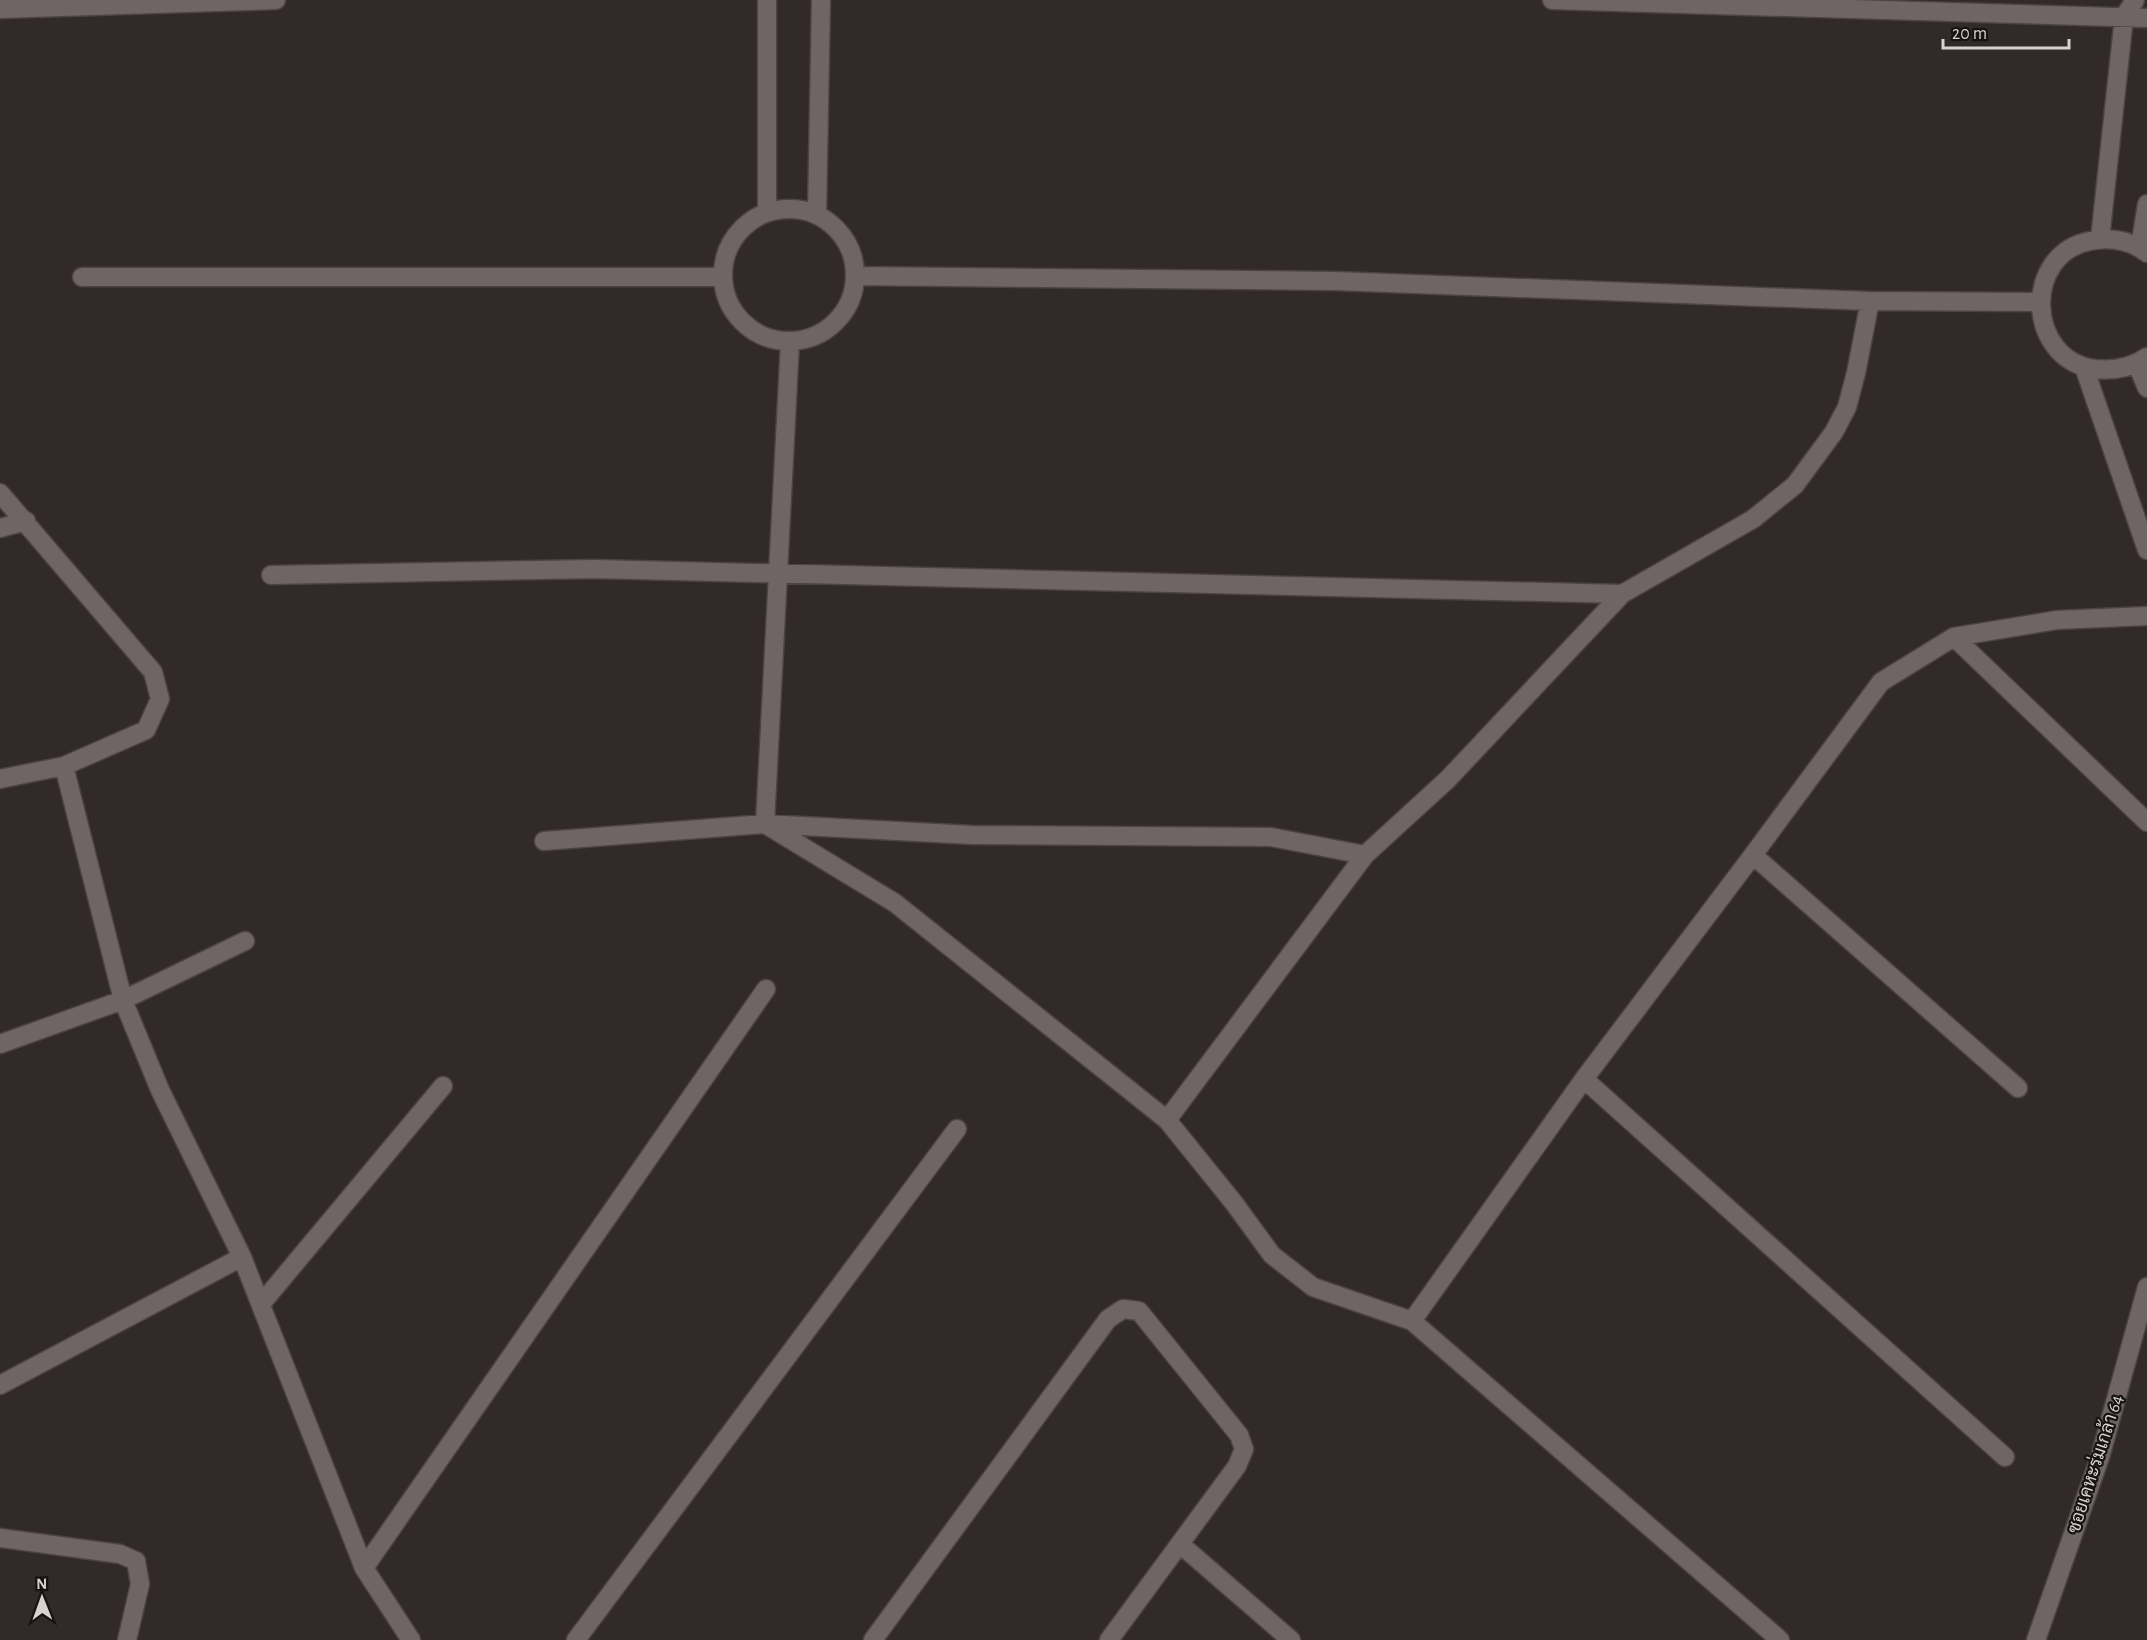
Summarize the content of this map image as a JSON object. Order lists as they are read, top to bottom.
{
  "streets": {
    "street": ["ซอยเคหะร่มเกล้า 64"]
  },
  "scale_bar": "20 m",
  "north": "top"
}
